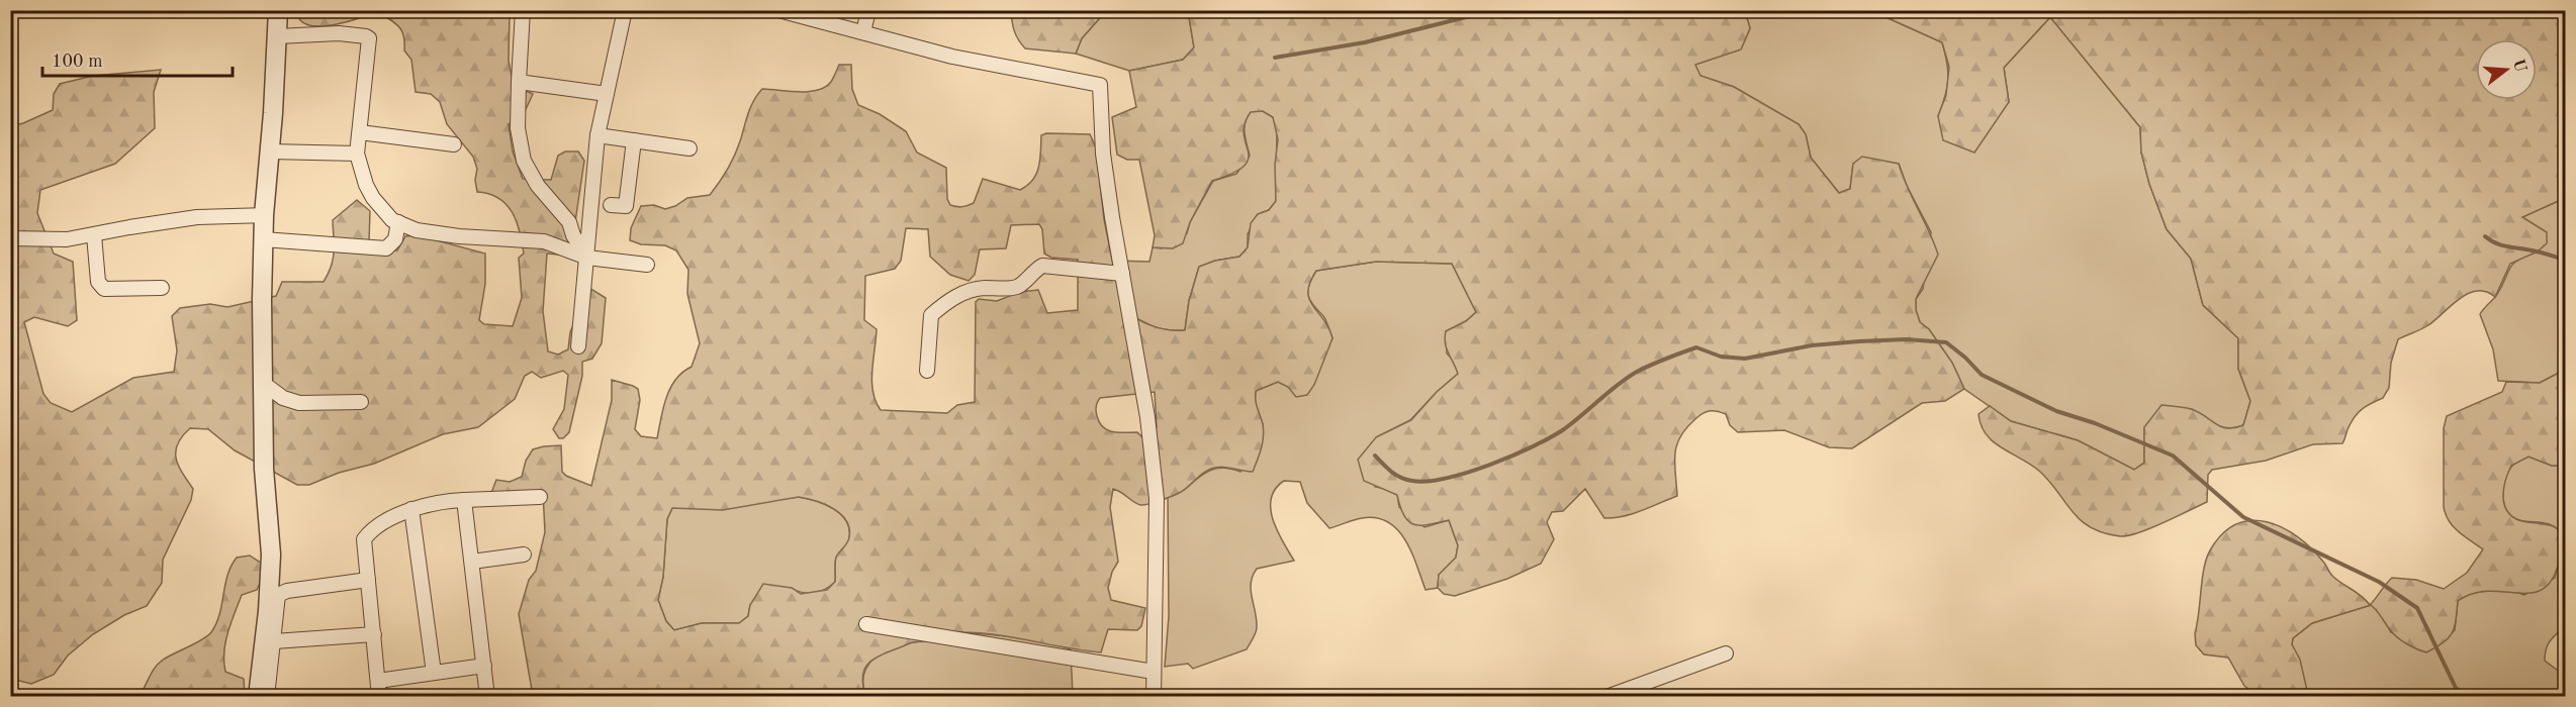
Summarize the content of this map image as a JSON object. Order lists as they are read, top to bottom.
{
  "scale_bar": "100 m",
  "north": "right"
}
